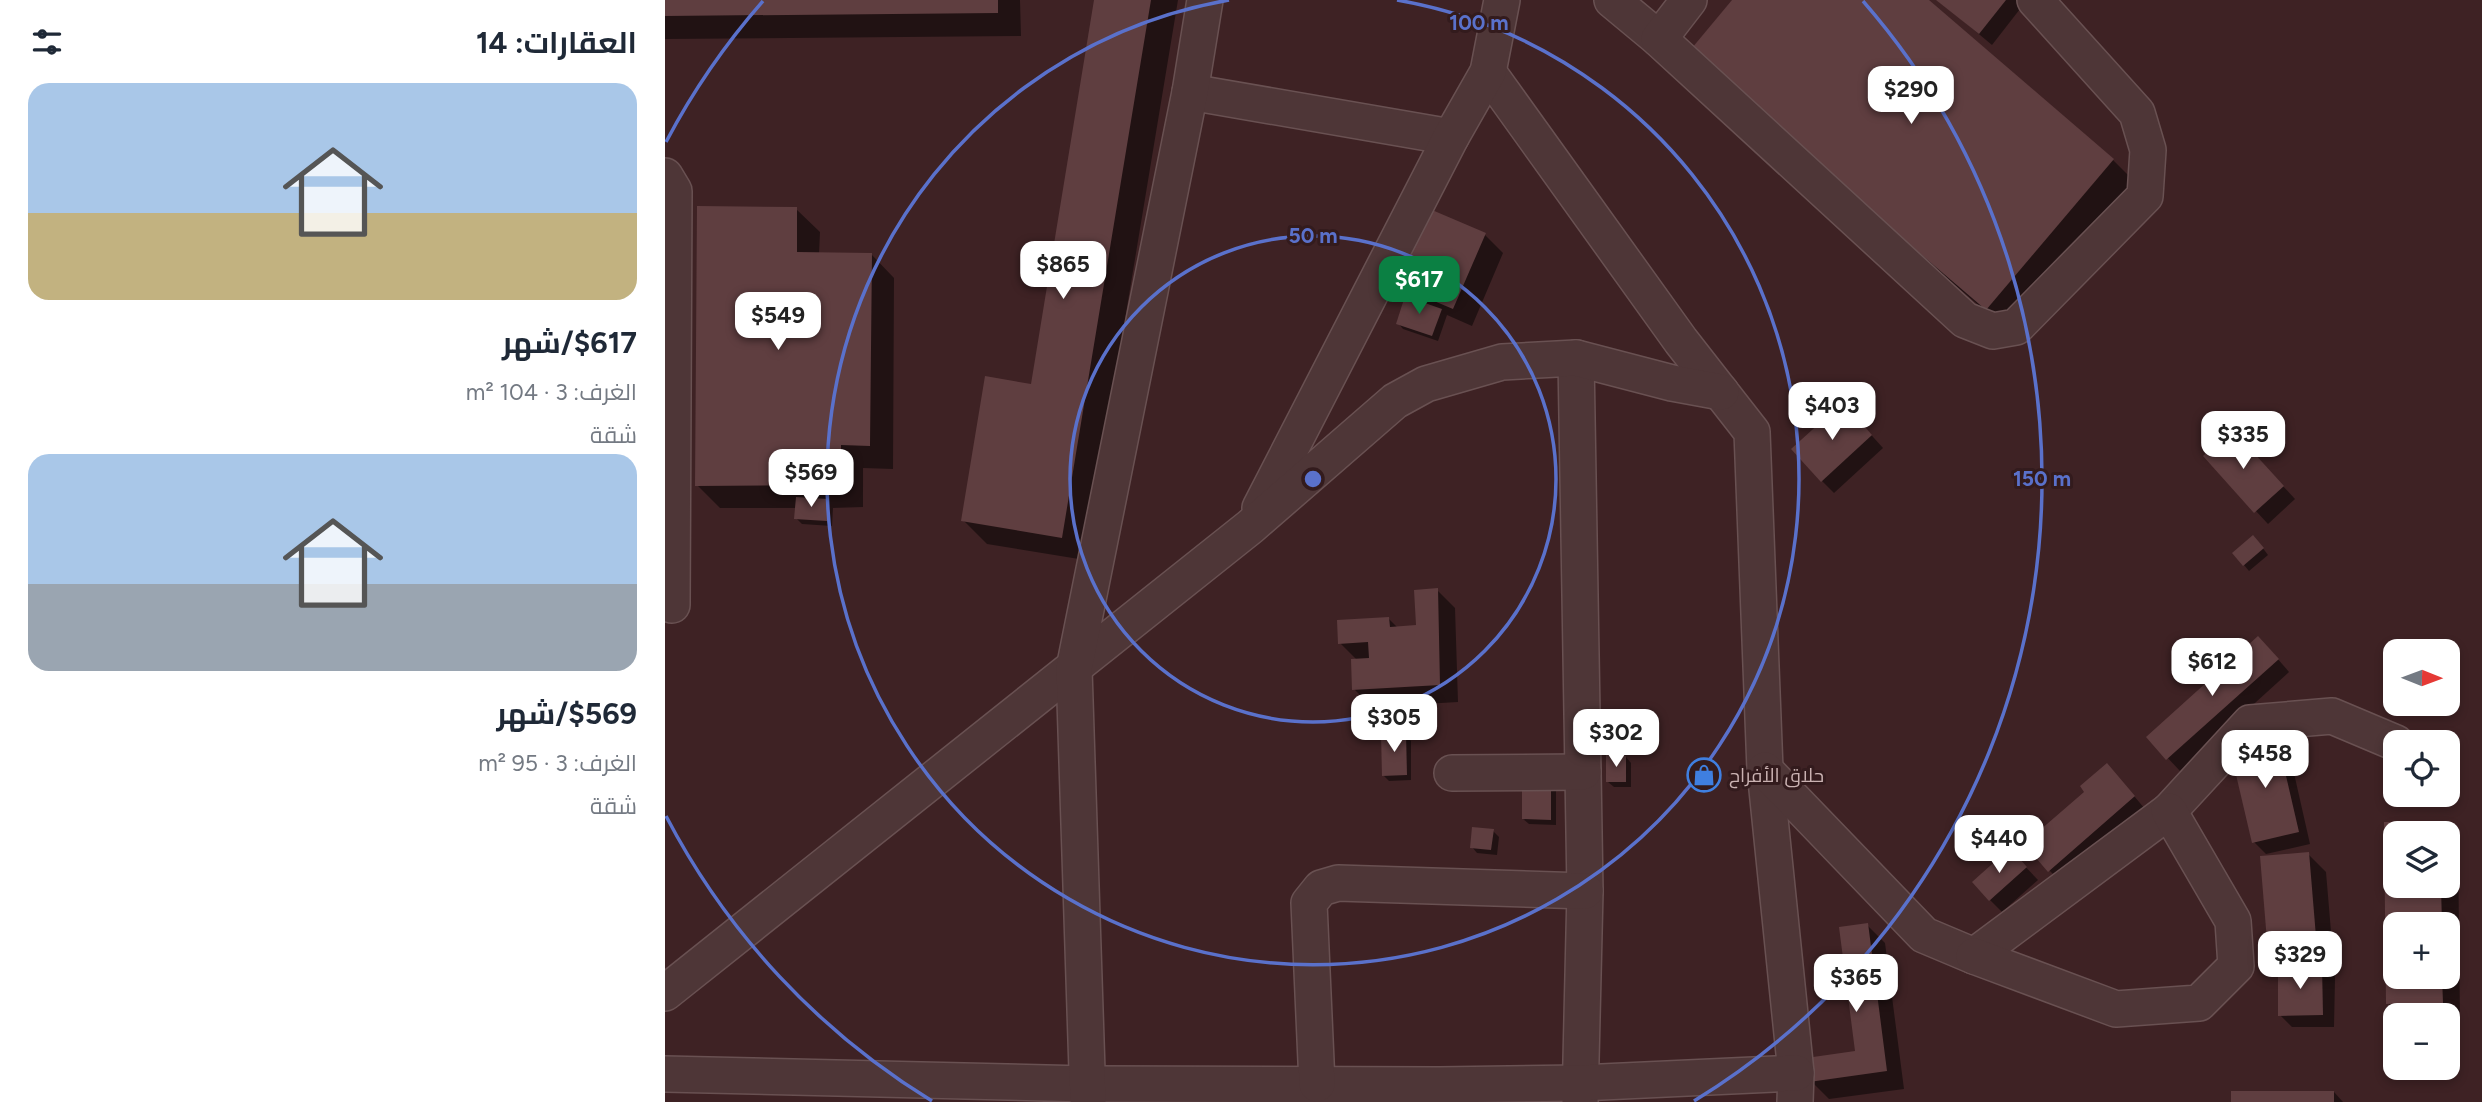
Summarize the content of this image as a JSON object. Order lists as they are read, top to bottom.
{
  "places": {
    "shop": ["حلاق الأفراح"]
  },
  "north": "right",
  "page": {
    "heading": "العقارات: 14",
    "price": [
      "$290",
      "$865",
      "$617",
      "$549",
      "$403",
      "$335",
      "$569",
      "$612",
      "$305",
      "$302",
      "$458",
      "$440",
      "$329",
      "$365"
    ],
    "list": [
      {
        "name": "$617/شهر",
        "note": "الغرف: 3 · 104 m² · شقة"
      },
      {
        "name": "$569/شهر",
        "note": "الغرف: 3 · 95 m² · شقة"
      }
    ],
    "map_buttons": ["+", "−"]
  },
  "rings": ["100 m", "50 m", "150 m"]
}
